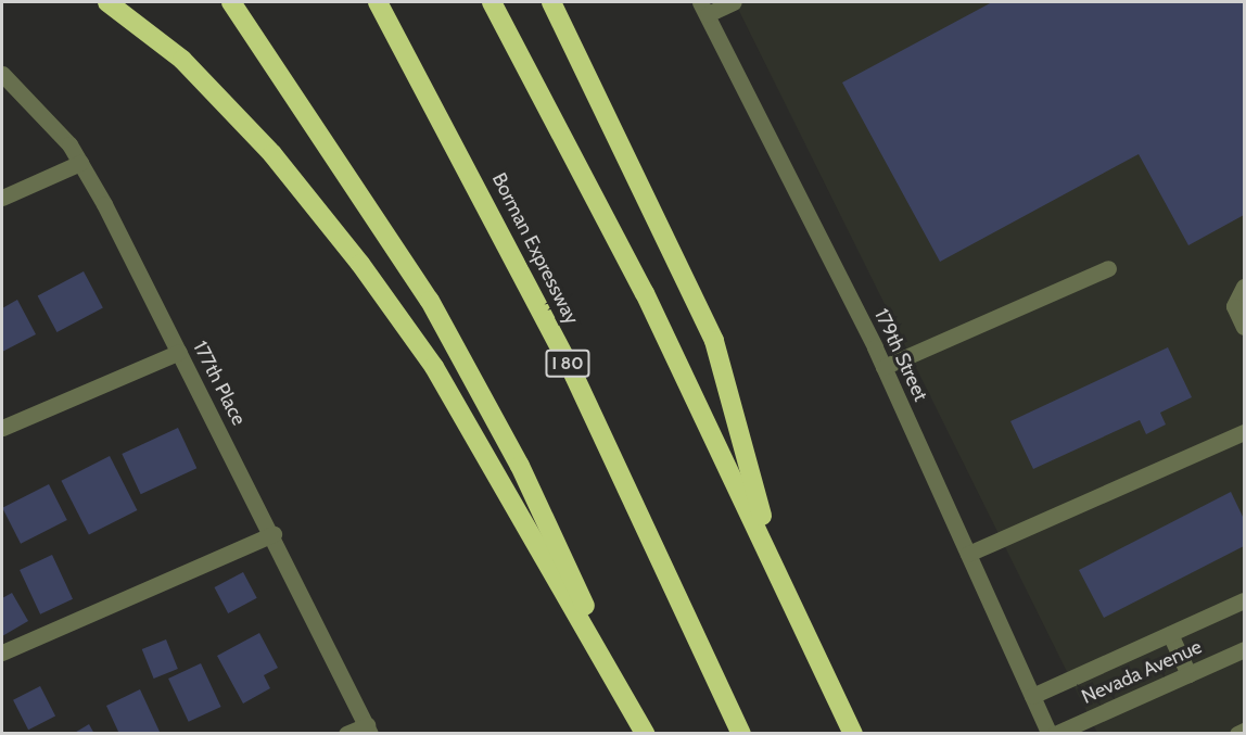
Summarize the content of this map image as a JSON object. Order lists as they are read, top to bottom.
{
  "streets": {
    "highway": ["Borman Expressway", "I 80"],
    "street": ["179th Street", "177th Place", "Nevada Avenue"]
  }
}
